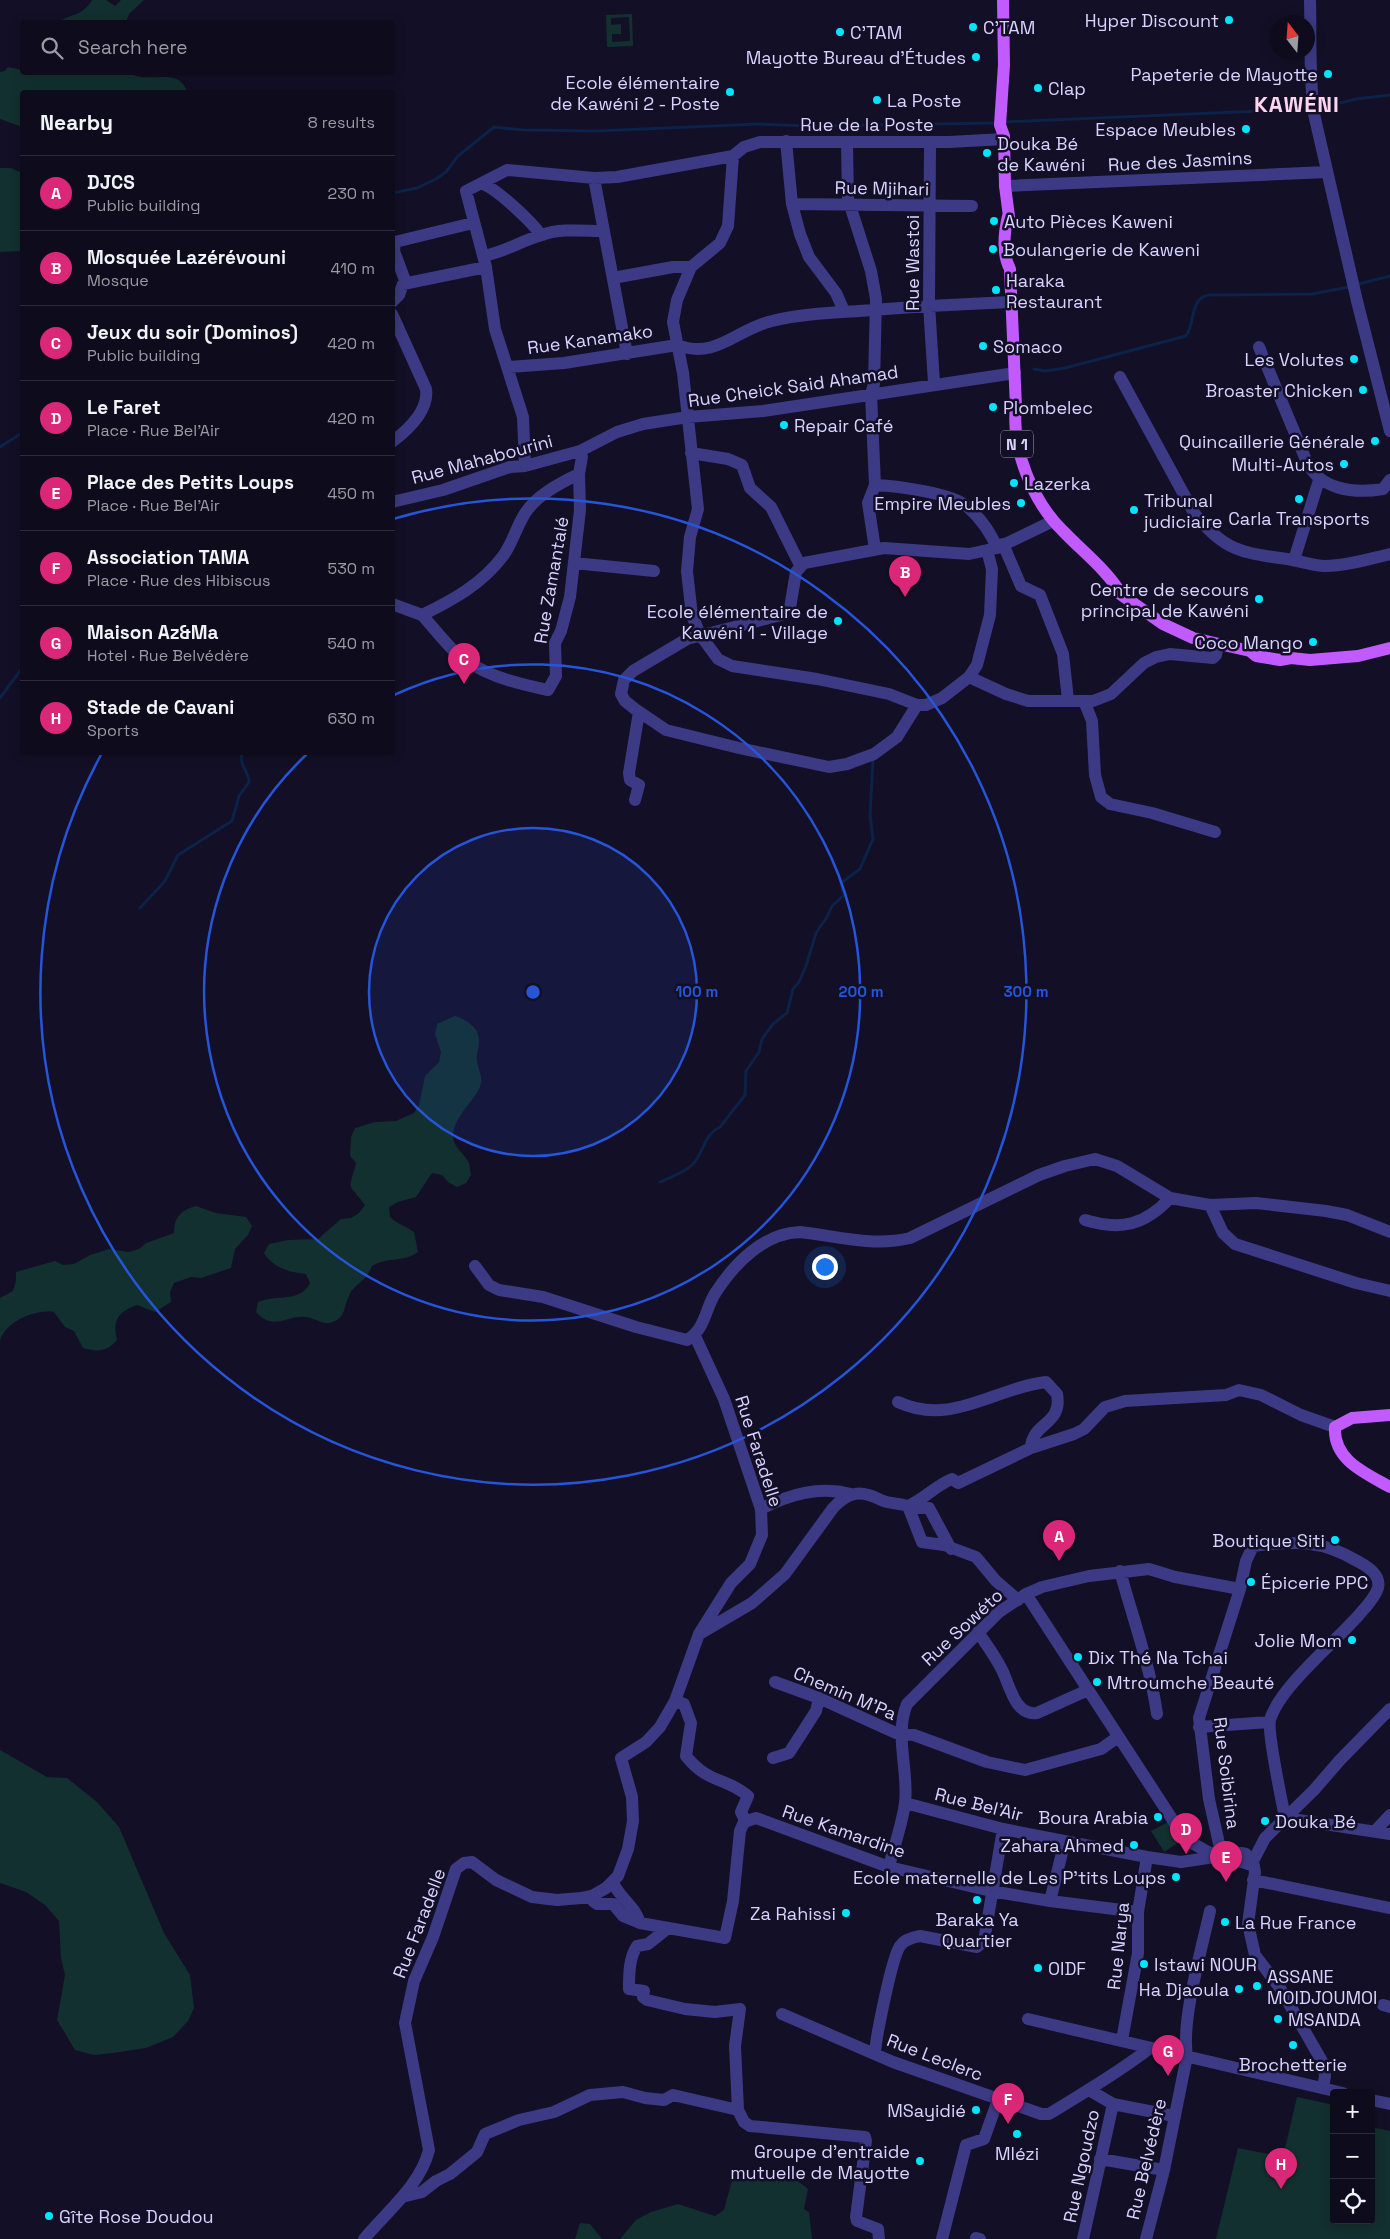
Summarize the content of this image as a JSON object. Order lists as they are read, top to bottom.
{
  "streets": {
    "main road": ["N 1"],
    "street": [
      "Rue de la Poste",
      "Rue des Jasmins",
      "Rue Mjihari",
      "Rue Wastoi",
      "Rue Kanamako",
      "Rue Cheick Said Ahamad",
      "Rue Mahabourini",
      "Rue Zamantalé",
      "Rue Faradelle",
      "Rue Sowéto",
      "Chemin M'Pa",
      "Rue Soibirina",
      "Rue Bel’Air",
      "Rue Kamardine",
      "Rue Narya",
      "Rue Leclerc",
      "Rue Belvédère",
      "Rue Ngoudzo"
    ]
  },
  "crossings": [
    ["Rue de la Poste", "Rue Wastoi"],
    ["Rue de la Poste", "N 1"],
    ["Rue des Jasmins", "N 1"],
    ["Rue Mjihari", "Rue Wastoi"],
    ["Rue Wastoi", "Rue Cheick Said Ahamad"],
    ["Rue Cheick Said Ahamad", "N 1"],
    ["Rue Cheick Said Ahamad", "Rue Mahabourini"],
    ["Rue Cheick Said Ahamad", "Rue Zamantalé"],
    ["Rue Mahabourini", "Rue Zamantalé"],
    ["Rue Sowéto", "Chemin M'Pa"],
    ["Rue Sowéto", "Rue Soibirina"],
    ["Rue Sowéto", "Rue Bel’Air"],
    ["Rue Sowéto", "Rue Kamardine"],
    ["Rue Soibirina", "Rue Bel’Air"],
    ["Rue Bel’Air", "Rue Narya"],
    ["Rue Kamardine", "Rue Narya"],
    ["Rue Belvédère", "Rue Ngoudzo"]
  ],
  "districts": ["KAWÉNI"],
  "places": [
    "Hyper Discount",
    "C’TAM",
    "C'TAM",
    "Mayotte Bureau d'Études",
    "Papeterie de Mayotte",
    "Clap",
    "Ecole élémentaire de Kawéni 2 - Poste",
    "La Poste",
    "Espace Meubles",
    "Douka Bé de Kawéni",
    "Auto Pièces Kaweni",
    "Boulangerie de Kaweni",
    "Haraka Restaurant",
    "Somaco",
    "Les Volutes",
    "Broaster Chicken",
    "Plombelec",
    "Repair Café",
    "Quincaillerie Générale",
    "Multi-Autos",
    "Lazerka",
    "Carla Transports",
    "Empire Meubles",
    "Tribunal judiciaire",
    "Centre de secours principal de Kawéni",
    "Ecole élémentaire de Kawéni 1 - Village",
    "Coco Mango",
    "Boutique Siti",
    "Épicerie PPC",
    "Jolie Mom",
    "Dix Thé Na Tchai",
    "Mtroumche Beauté",
    "Boura Arabia",
    "Douka Bé",
    "Zahara Ahmed",
    "Ecole maternelle de Les P'tits Loups",
    "Baraka Ya Quartier",
    "Za Rahissi",
    "La Rue France",
    "Istawi NOUR",
    "OIDF",
    "ASSANE MOIDJOUMOI",
    "Ha Djaoula",
    "MSANDA",
    "Brochetterie",
    "MSayidié",
    "Mlézi",
    "Groupe d'entraide mutuelle de Mayotte",
    "Gîte Rose Doudou"
  ],
  "north": "top",
  "page": {
    "search": "Search here",
    "heading": ["Nearby", "8 results"],
    "list": [
      {
        "mark": "A",
        "name": "DJCS",
        "note": "Public building",
        "value": "230 m"
      },
      {
        "mark": "B",
        "name": "Mosquée Lazérévouni",
        "note": "Mosque",
        "value": "410 m"
      },
      {
        "mark": "C",
        "name": "Jeux du soir (Dominos)",
        "note": "Public building",
        "value": "420 m"
      },
      {
        "mark": "D",
        "name": "Le Faret",
        "note": "Place · Rue Bel’Air",
        "value": "420 m"
      },
      {
        "mark": "E",
        "name": "Place des Petits Loups",
        "note": "Place · Rue Bel’Air",
        "value": "450 m"
      },
      {
        "mark": "F",
        "name": "Association TAMA",
        "note": "Place · Rue des Hibiscus",
        "value": "530 m"
      },
      {
        "mark": "G",
        "name": "Maison Az&Ma",
        "note": "Hotel · Rue Belvédère",
        "value": "540 m"
      },
      {
        "mark": "H",
        "name": "Stade de Cavani",
        "note": "Sports",
        "value": "630 m"
      }
    ],
    "pins": [
      "B",
      "C",
      "A",
      "D",
      "E",
      "G",
      "F",
      "H"
    ],
    "map_buttons": ["+", "−"]
  },
  "rings": ["100 m", "200 m", "300 m"]
}
